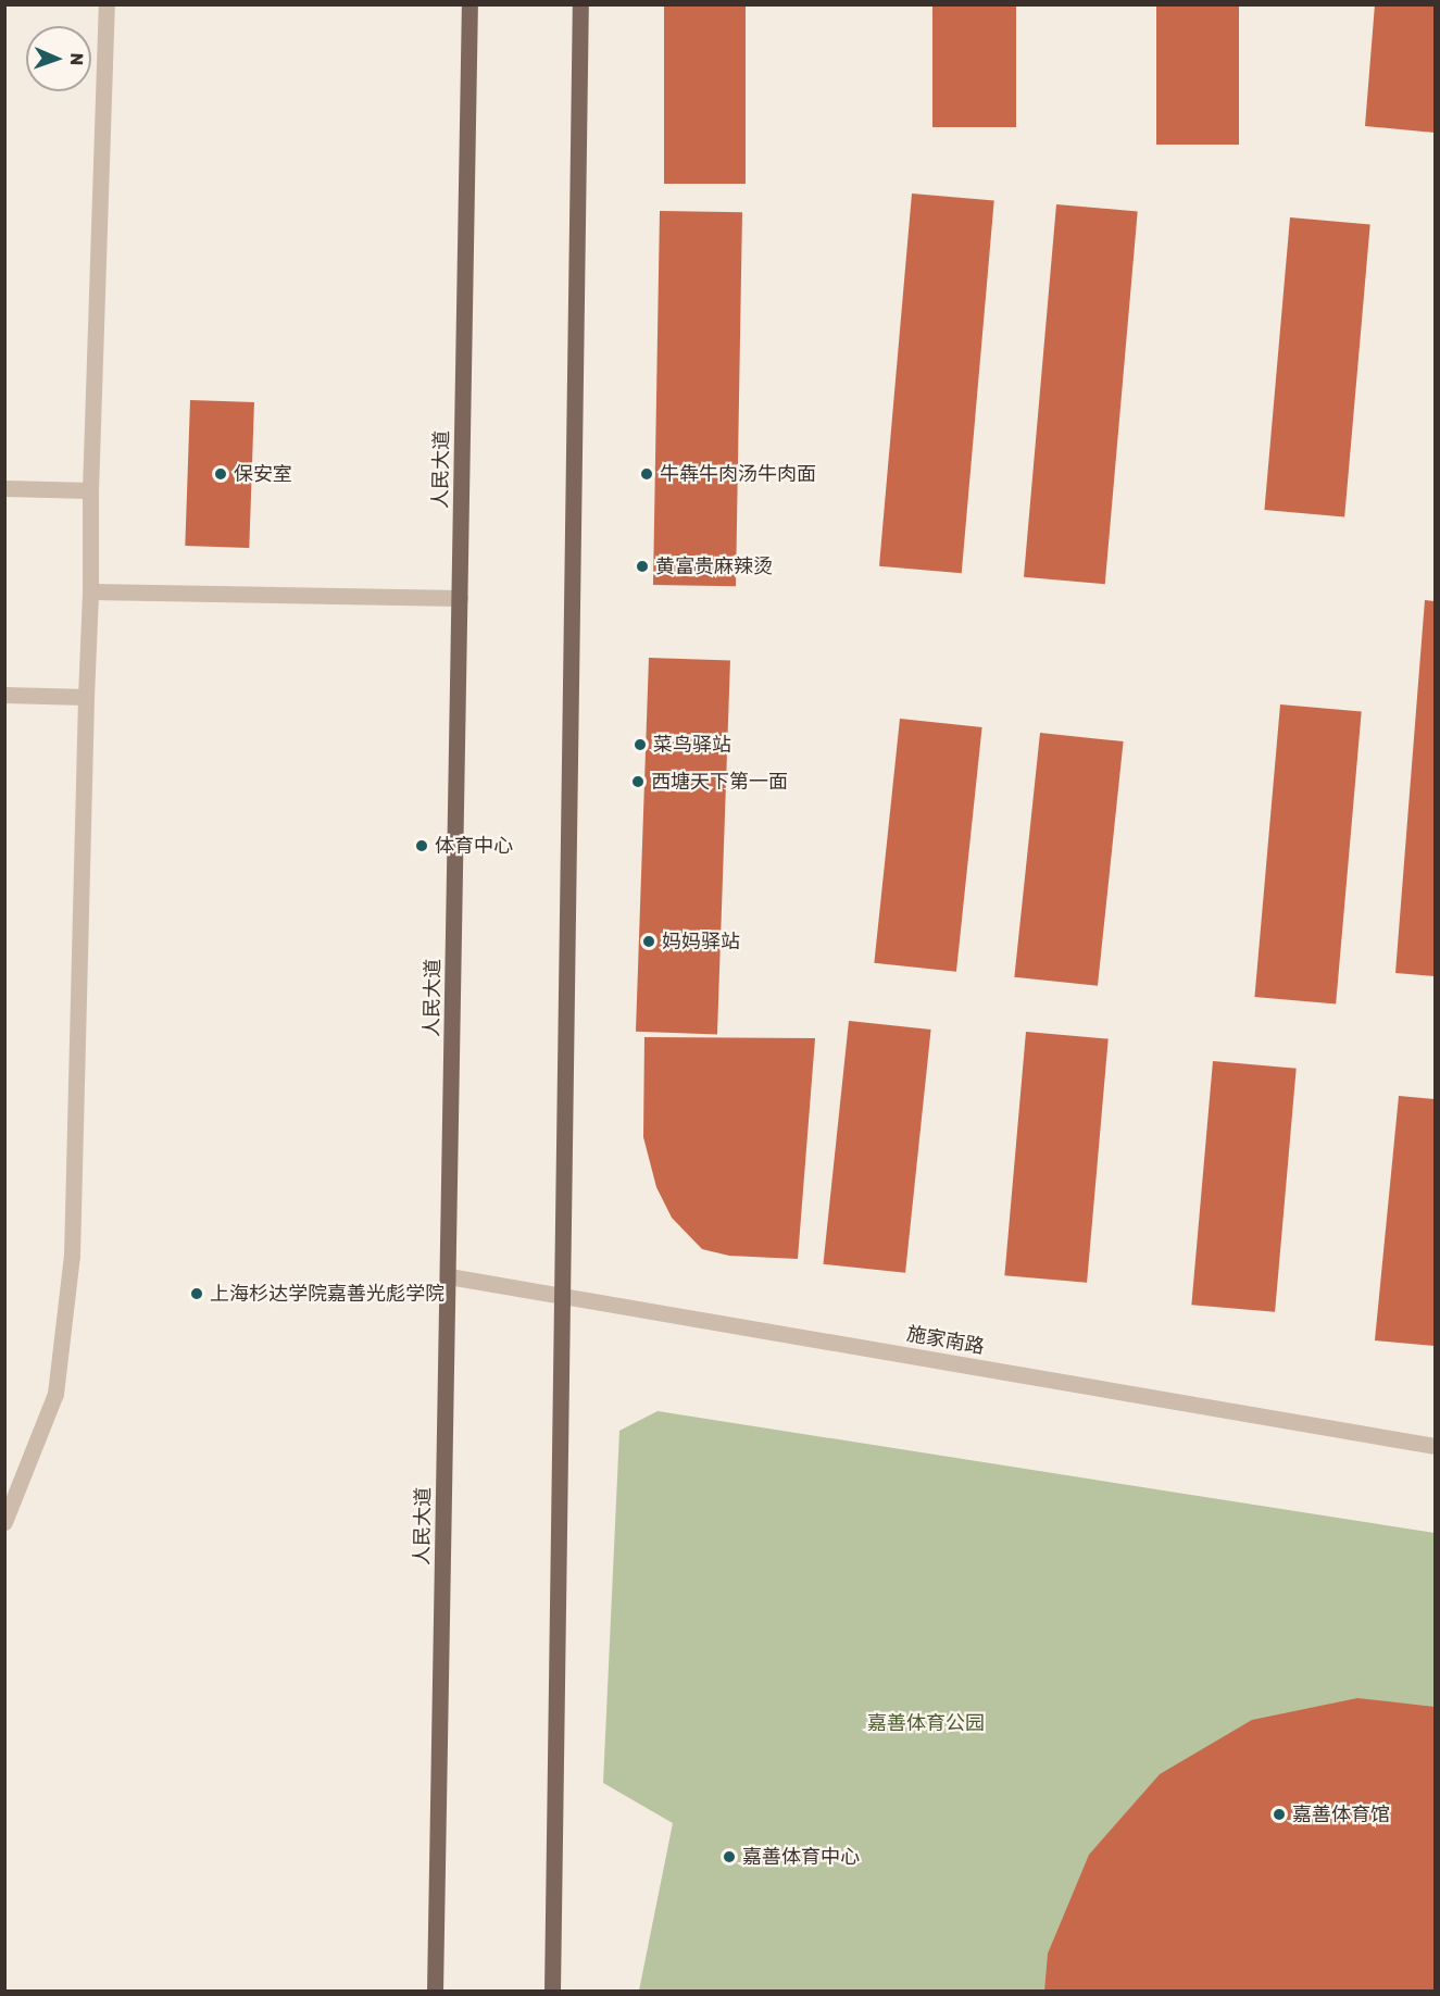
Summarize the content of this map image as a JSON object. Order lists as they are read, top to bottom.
{
  "streets": {
    "main road": ["人民大道"],
    "street": ["施家南路"]
  },
  "crossings": [
    ["人民大道", "施家南路"]
  ],
  "parks": ["嘉善体育公园"],
  "places": [
    "保安室",
    "牛犇牛肉汤牛肉面",
    "黄富贵麻辣烫",
    "菜鸟驿站",
    "西塘天下第一面",
    "体育中心",
    "妈妈驿站",
    "上海杉达学院嘉善光彪学院",
    "嘉善体育馆",
    "嘉善体育中心"
  ],
  "north": "right"
}
